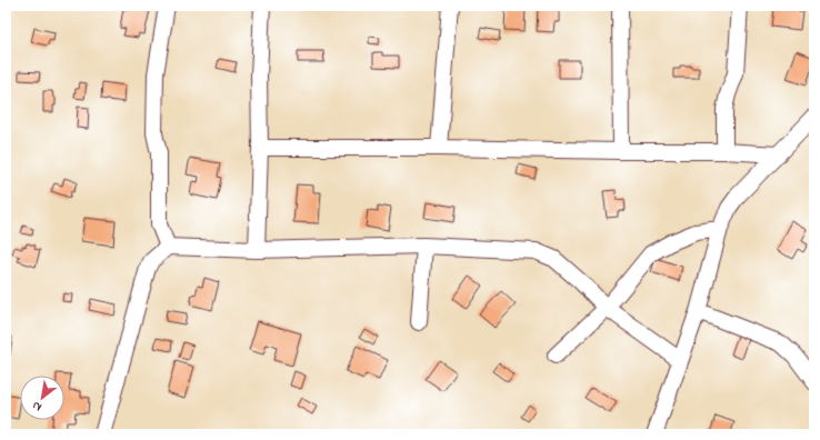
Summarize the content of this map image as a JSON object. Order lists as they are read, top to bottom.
{
  "north": "bottom left"
}
